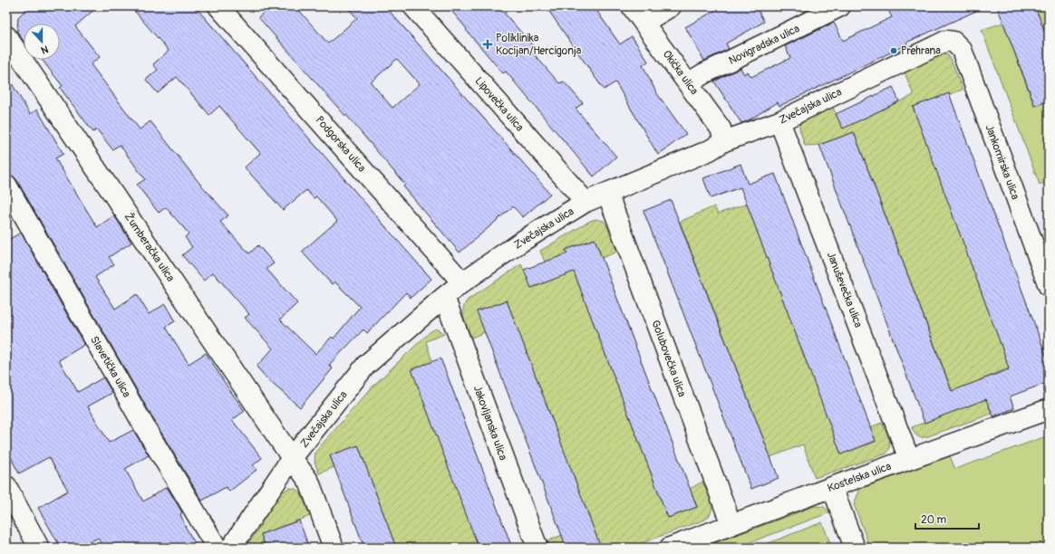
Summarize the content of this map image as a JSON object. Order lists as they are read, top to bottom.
{
  "streets": {
    "street": [
      "Novigradska ulica",
      "Okićka ulica",
      "Lipovečka ulica",
      "Zvečajska ulica",
      "Podgorska ulica",
      "Jankomirska ulica",
      "Žumberačka ulica",
      "Januševečka ulica",
      "Golubovečka ulica",
      "Slavetička ulica",
      "Jakovljanska ulica",
      "Kostelska ulica"
    ]
  },
  "crossings": [
    ["Novigradska ulica", "Okićka ulica"],
    ["Okićka ulica", "Zvečajska ulica"],
    ["Lipovečka ulica", "Zvečajska ulica"],
    ["Zvečajska ulica", "Podgorska ulica"],
    ["Zvečajska ulica", "Jankomirska ulica"],
    ["Zvečajska ulica", "Žumberačka ulica"],
    ["Zvečajska ulica", "Januševečka ulica"],
    ["Zvečajska ulica", "Golubovečka ulica"],
    ["Zvečajska ulica", "Jakovljanska ulica"],
    ["Januševečka ulica", "Kostelska ulica"],
    ["Golubovečka ulica", "Kostelska ulica"]
  ],
  "places": {
    "health": ["Poliklinika Kocijan/Hercigonja"],
    "other": ["Prehrana"]
  },
  "scale_bar": "20 m",
  "north": "bottom"
}
